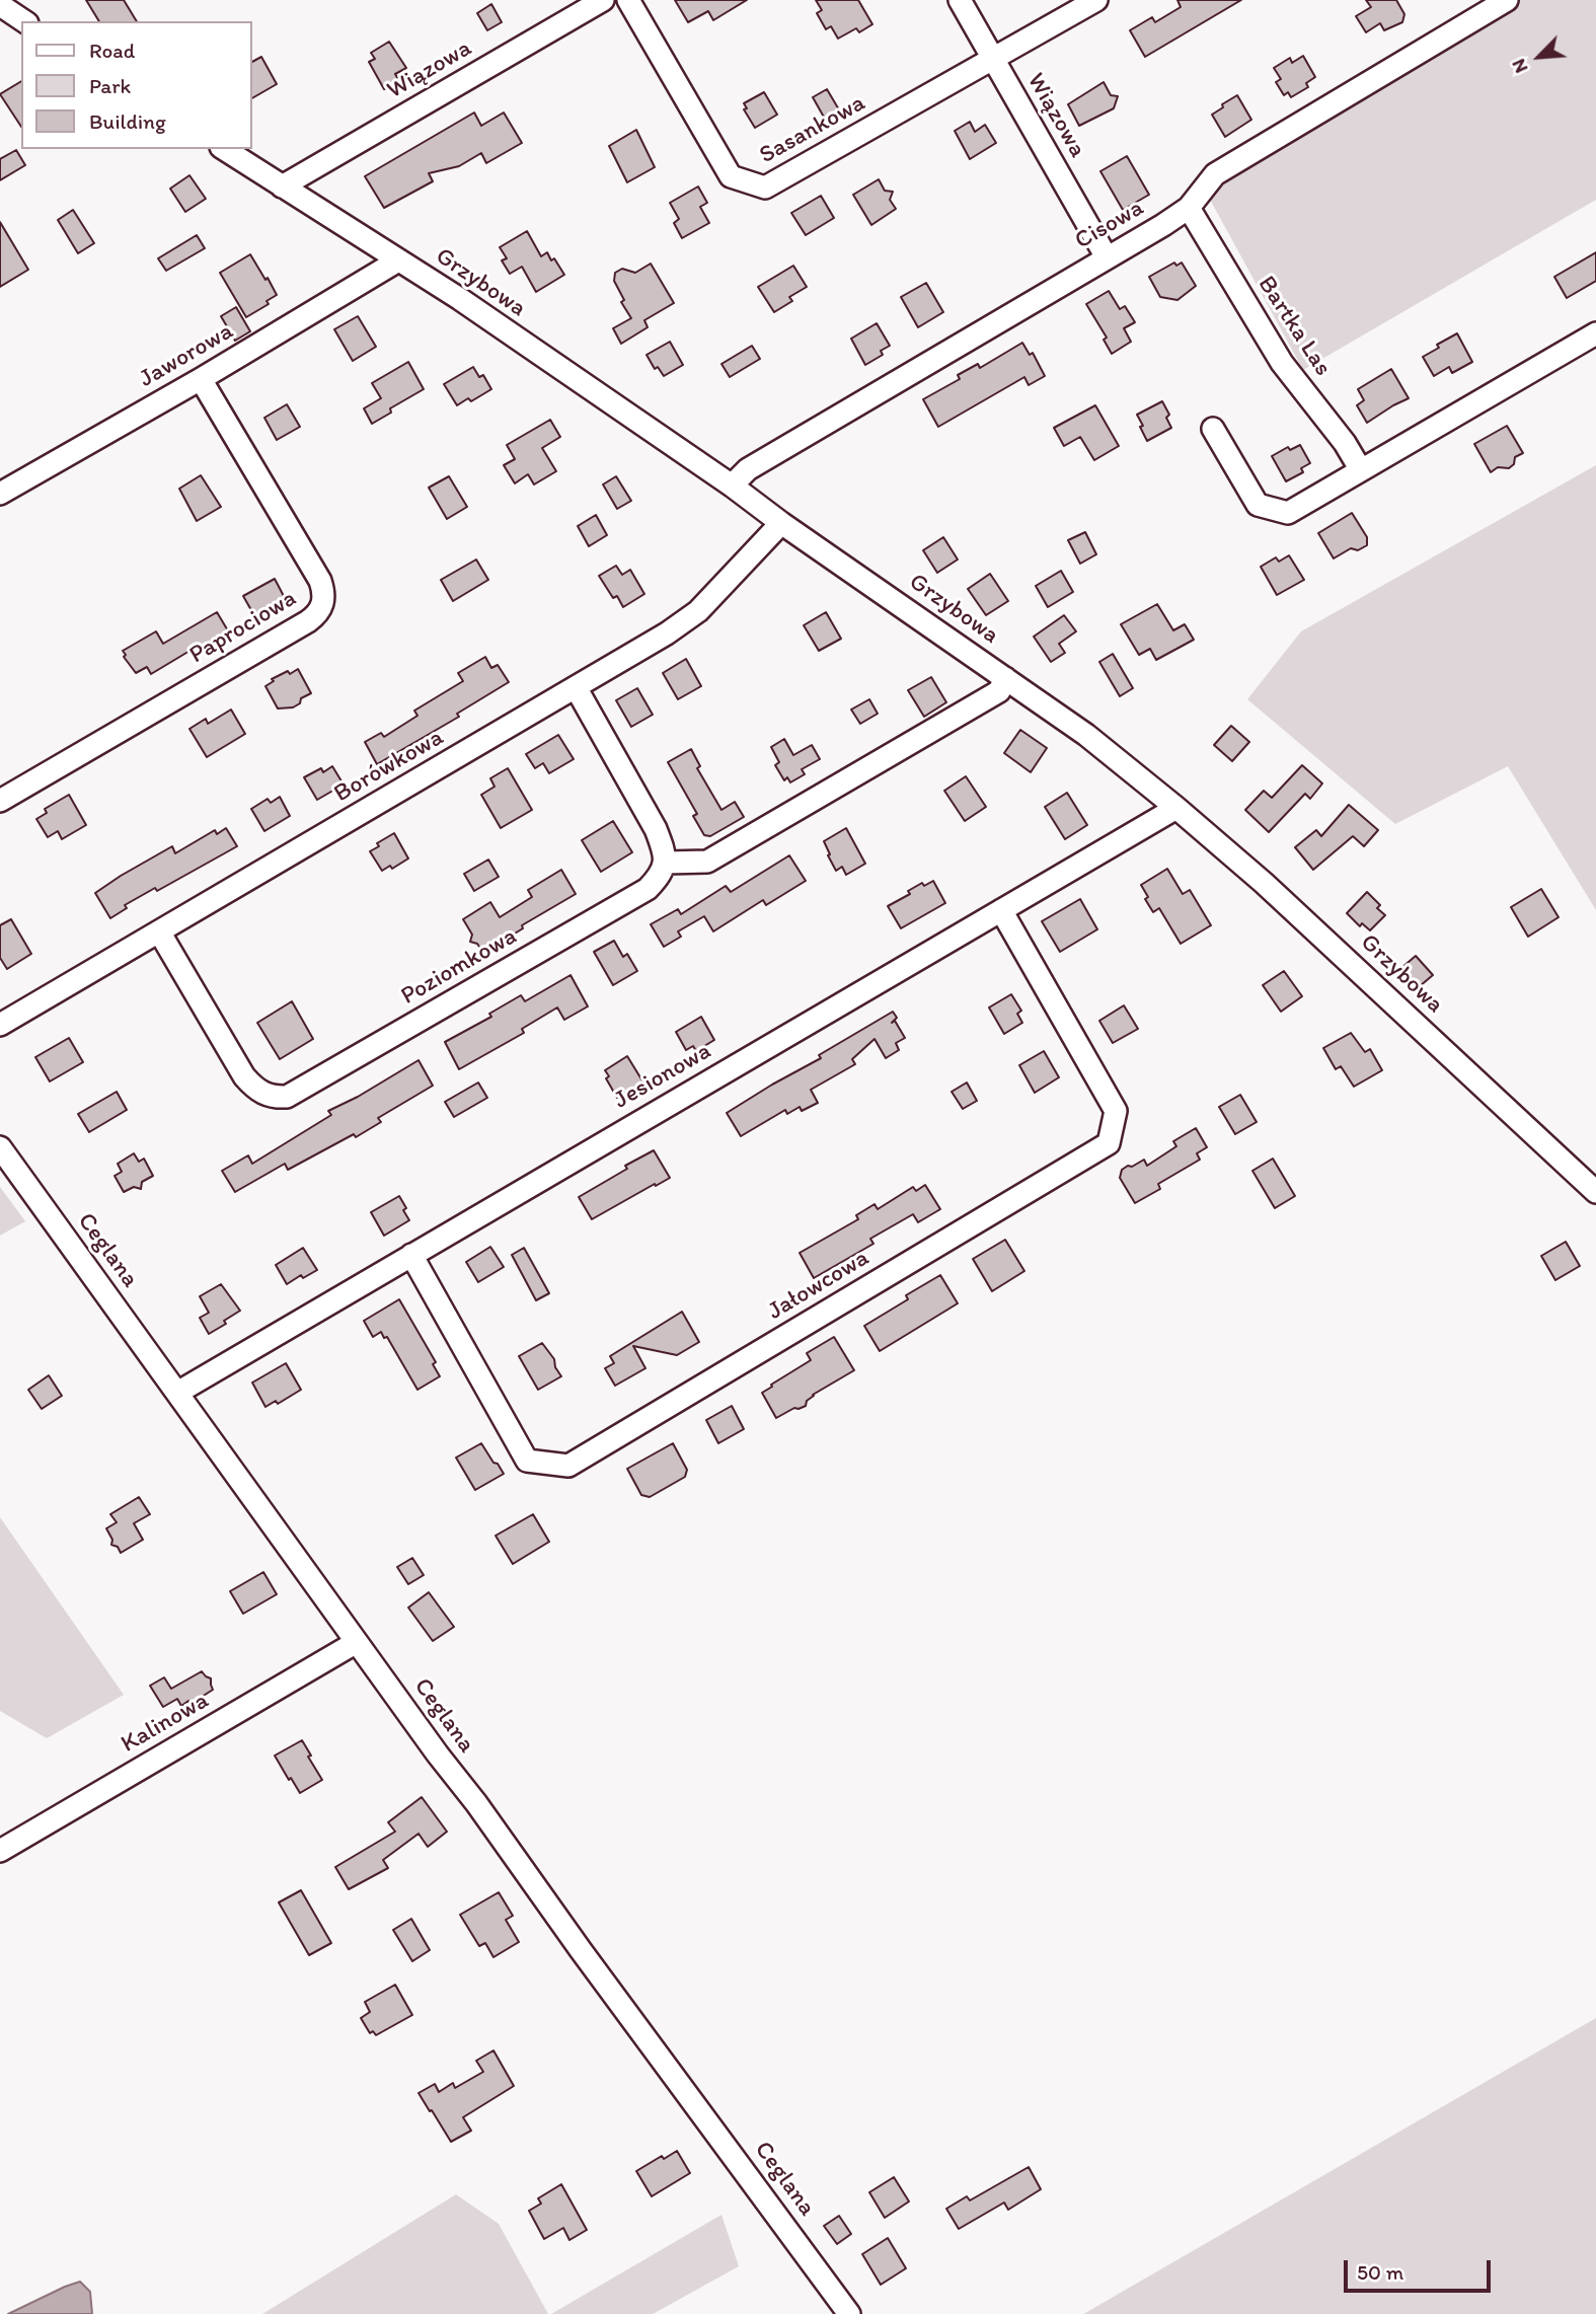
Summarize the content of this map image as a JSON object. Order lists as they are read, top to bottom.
{
  "streets": {
    "street": [
      "Wiązowa",
      "Sasankowa",
      "Cisowa",
      "Grzybowa",
      "Bartka Las",
      "Jaworowa",
      "Paprociowa",
      "Borówkowa",
      "Poziomkowa",
      "Jesionowa",
      "Ceglana",
      "Jałowcowa",
      "Kalinowa"
    ]
  },
  "crossings": [
    ["Wiązowa", "Sasankowa"],
    ["Wiązowa", "Cisowa"],
    ["Wiązowa", "Grzybowa"],
    ["Cisowa", "Grzybowa"],
    ["Cisowa", "Bartka Las"],
    ["Grzybowa", "Jaworowa"],
    ["Grzybowa", "Borówkowa"],
    ["Grzybowa", "Jesionowa"],
    ["Jaworowa", "Paprociowa"],
    ["Borówkowa", "Poziomkowa"],
    ["Jesionowa", "Ceglana"],
    ["Jesionowa", "Jałowcowa"],
    ["Ceglana", "Kalinowa"]
  ],
  "legend": ["Road", "Park", "Building"],
  "scale_bar": "50 m",
  "north": "bottom left"
}
